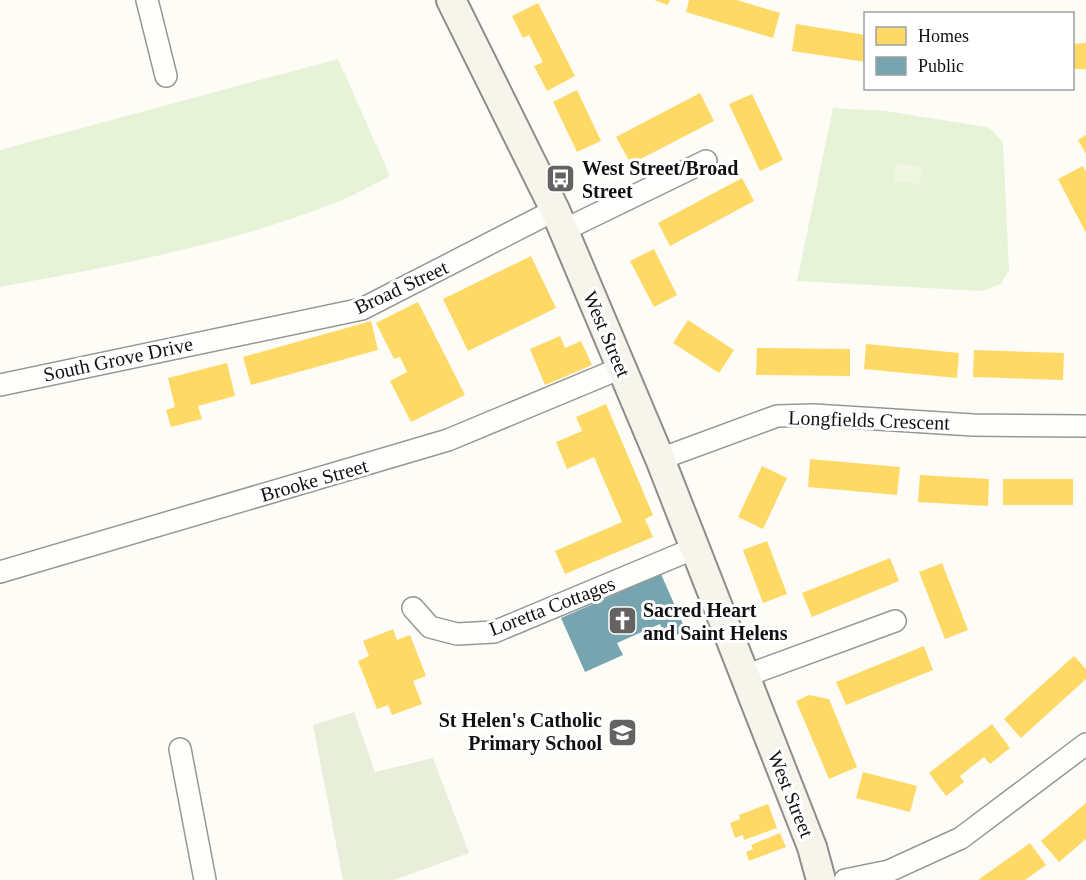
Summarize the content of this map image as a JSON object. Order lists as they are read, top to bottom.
{
  "streets": {
    "main road": ["West Street"],
    "street": [
      "Broad Street",
      "South Grove Drive",
      "Longfields Crescent",
      "Brooke Street",
      "Loretta Cottages"
    ]
  },
  "crossings": [
    ["Broad Street", "West Street"],
    ["Broad Street", "South Grove Drive"],
    ["West Street", "Longfields Crescent"],
    ["West Street", "Brooke Street"],
    ["West Street", "Loretta Cottages"]
  ],
  "places": {
    "bus stop": ["West Street/Broad Street"],
    "church": ["Sacred Heart and Saint Helens"],
    "school or university": ["St Helen's Catholic Primary School"]
  },
  "legend": ["Homes", "Public"]
}
